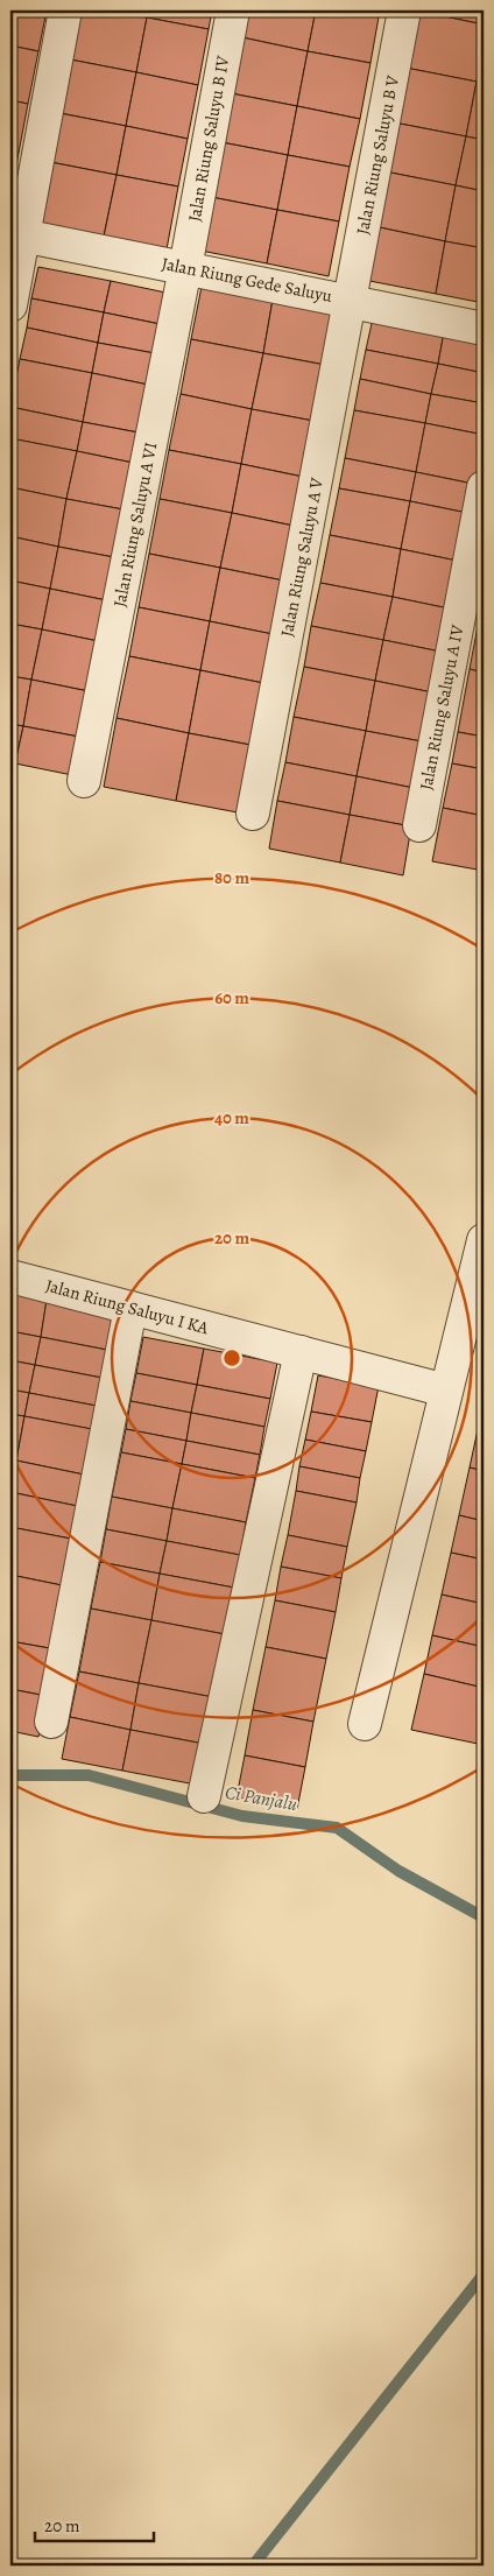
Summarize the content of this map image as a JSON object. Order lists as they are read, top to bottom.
{
  "streets": {
    "street": [
      "Jalan Riung Saluyu B IV",
      "Jalan Riung Saluyu B V",
      "Jalan Riung Gede Saluyu",
      "Jalan Riung Saluyu A VI",
      "Jalan Riung Saluyu A V",
      "Jalan Riung Saluyu A IV",
      "Jalan Riung Saluyu I KA"
    ]
  },
  "crossings": [
    ["Jalan Riung Saluyu B IV", "Jalan Riung Gede Saluyu"],
    ["Jalan Riung Saluyu B IV", "Jalan Riung Saluyu A VI"],
    ["Jalan Riung Saluyu B V", "Jalan Riung Gede Saluyu"],
    ["Jalan Riung Saluyu B V", "Jalan Riung Saluyu A V"],
    ["Jalan Riung Gede Saluyu", "Jalan Riung Saluyu A VI"],
    ["Jalan Riung Gede Saluyu", "Jalan Riung Saluyu A V"]
  ],
  "water": ["Ci Panjalu"],
  "scale_bar": "20 m",
  "rings": [
    "80 m",
    "60 m",
    "40 m",
    "20 m"
  ]
}
